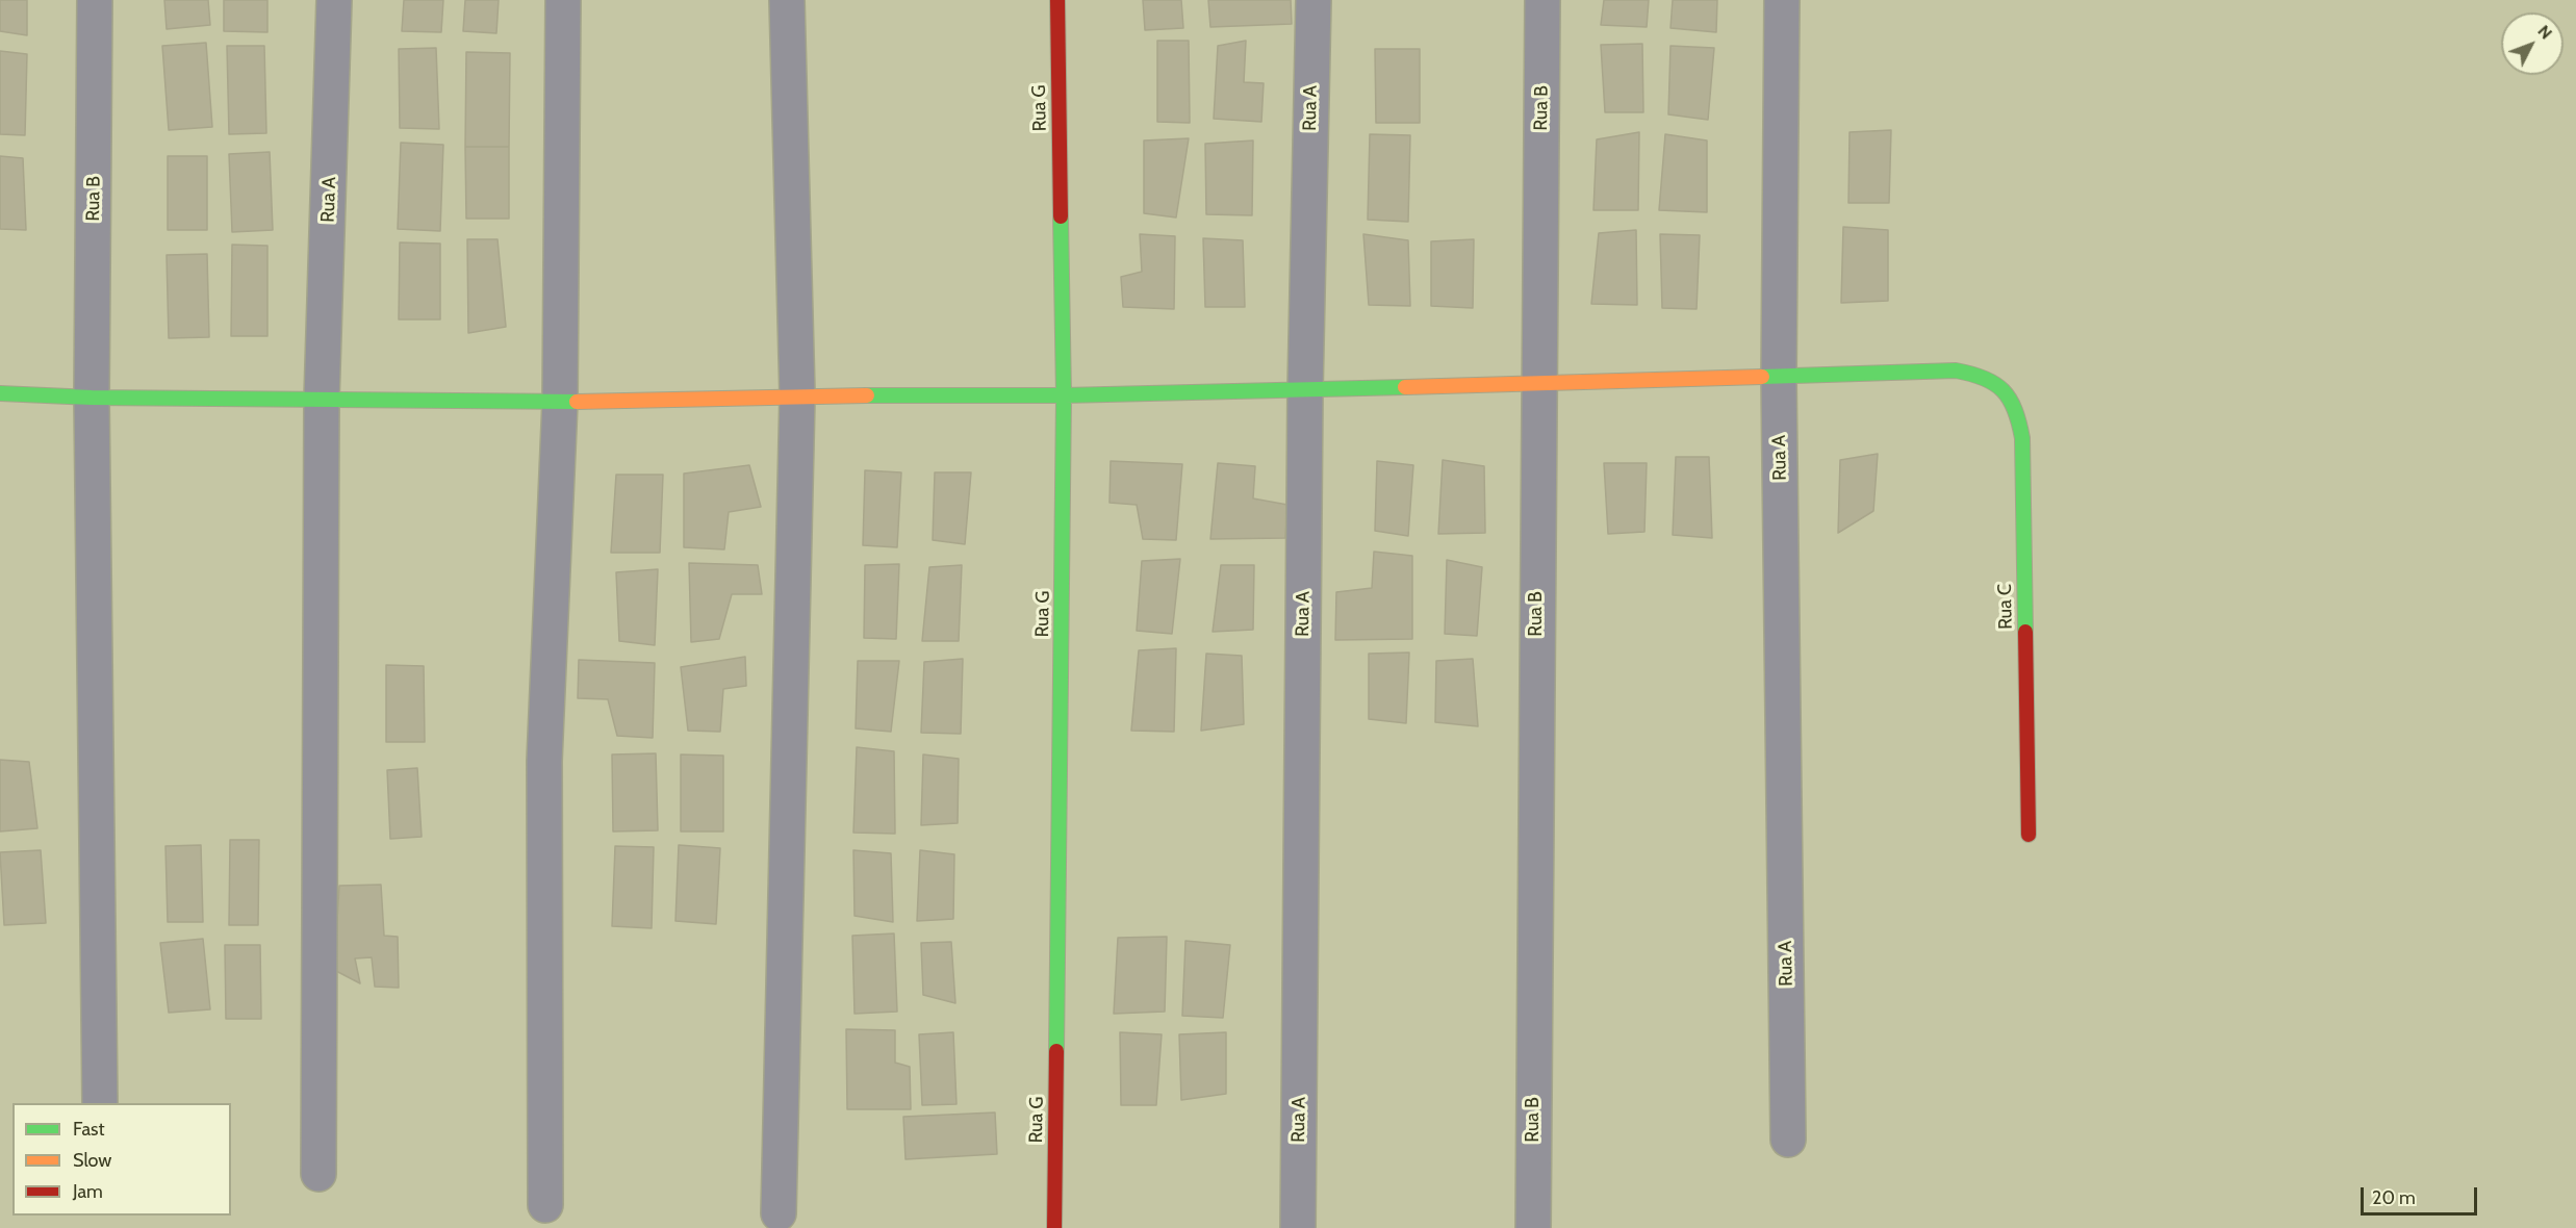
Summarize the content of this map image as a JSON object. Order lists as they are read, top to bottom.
{
  "streets": {
    "street": [
      "Rua G",
      "Rua A",
      "Rua B",
      "Rua C"
    ]
  },
  "crossings": [
    ["Rua A", "Rua C"]
  ],
  "legend": ["Fast", "Slow", "Jam"],
  "scale_bar": "20 m",
  "north": "top right"
}
